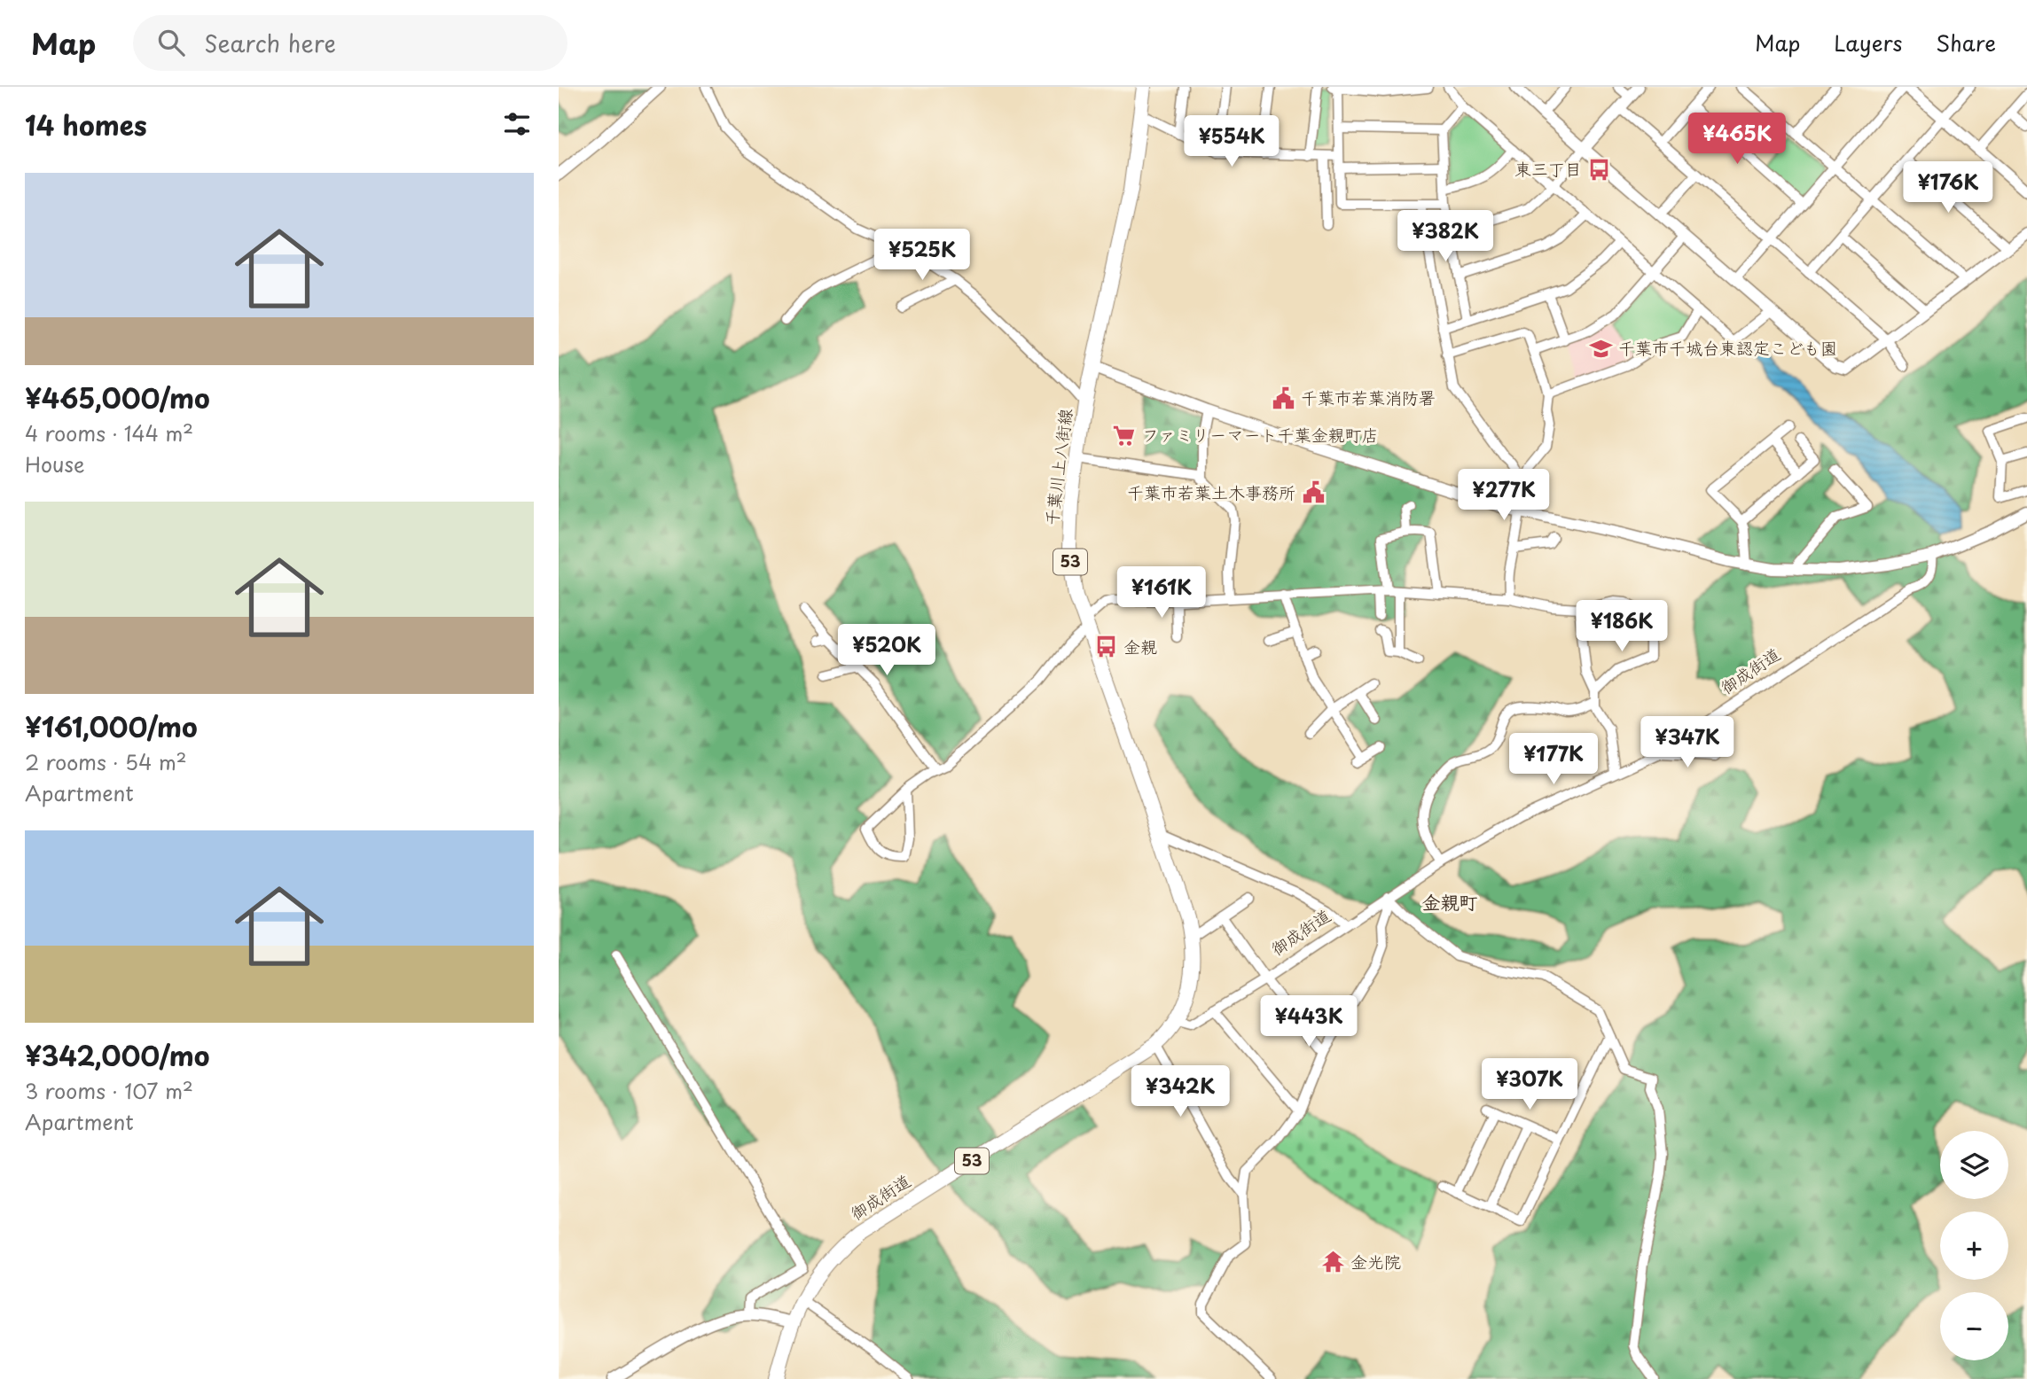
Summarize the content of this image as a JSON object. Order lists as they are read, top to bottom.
{
  "streets": {
    "main road": ["千葉川上八街線", "53", "御成街道"]
  },
  "crossings": [
    ["千葉川上八街線", "御成街道"],
    ["53", "御成街道"]
  ],
  "districts": ["金親町"],
  "places": {
    "bus stop": ["東三丁目", "金親"],
    "school or university": ["千葉市千城台東認定こども園"],
    "public building": ["千葉市若葉消防署", "千葉市若葉土木事務所"],
    "supermarket": ["ファミリーマート千葉金親町店"],
    "temple": ["金光院"]
  },
  "page": {
    "header": "Map",
    "search": "Search here",
    "nav": ["Map", "Layers", "Share"],
    "heading": "14 homes",
    "price": [
      "¥465K",
      "¥554K",
      "¥176K",
      "¥382K",
      "¥525K",
      "¥277K",
      "¥161K",
      "¥186K",
      "¥520K",
      "¥347K",
      "¥177K",
      "¥443K",
      "¥307K",
      "¥342K"
    ],
    "list": [
      {
        "name": "¥465,000/mo",
        "note": "4 rooms · 144 m² · House"
      },
      {
        "name": "¥161,000/mo",
        "note": "2 rooms · 54 m² · Apartment"
      },
      {
        "name": "¥342,000/mo",
        "note": "3 rooms · 107 m² · Apartment"
      }
    ],
    "map_buttons": ["+", "−"]
  }
}
